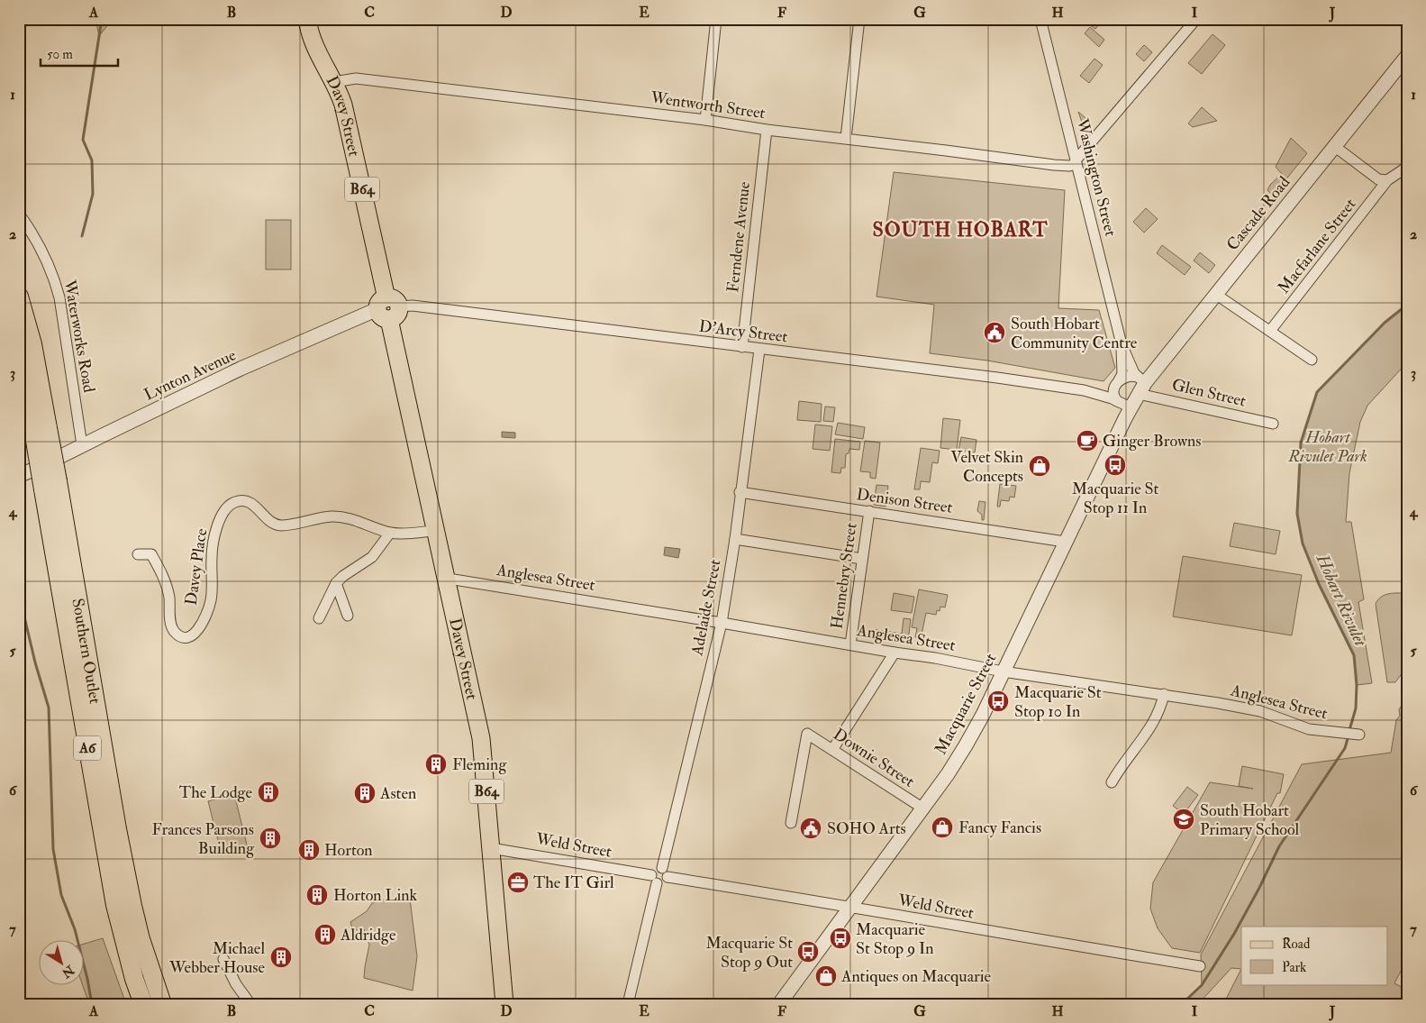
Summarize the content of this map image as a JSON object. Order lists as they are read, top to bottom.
{
  "streets": {
    "highway": ["Southern Outlet", "A6"],
    "main road": ["Davey Street", "B64"],
    "street": [
      "Wentworth Street",
      "Washington Street",
      "Cascade Road",
      "Ferndene Avenue",
      "Macfarlane Street",
      "D'Arcy Street",
      "Waterworks Road",
      "Lynton Avenue",
      "Glen Street",
      "Denison Street",
      "Davey Place",
      "Hennebry Street",
      "Anglesea Street",
      "Adelaide Street",
      "Macquarie Street",
      "Downie Street",
      "Weld Street"
    ]
  },
  "crossings": [
    ["Wentworth Street", "Davey Street"],
    ["Wentworth Street", "Washington Street"],
    ["Wentworth Street", "Ferndene Avenue"],
    ["Davey Street", "D'Arcy Street"],
    ["Davey Street", "Lynton Avenue"],
    ["Davey Street", "Davey Place"],
    ["Davey Street", "Anglesea Street"],
    ["Davey Street", "Weld Street"],
    ["Washington Street", "Cascade Road"],
    ["Washington Street", "D'Arcy Street"],
    ["Washington Street", "Glen Street"],
    ["Washington Street", "Macquarie Street"],
    ["Cascade Road", "D'Arcy Street"],
    ["Cascade Road", "Glen Street"],
    ["Cascade Road", "Macquarie Street"],
    ["Ferndene Avenue", "D'Arcy Street"],
    ["D'Arcy Street", "Lynton Avenue"],
    ["D'Arcy Street", "Glen Street"],
    ["D'Arcy Street", "Adelaide Street"],
    ["D'Arcy Street", "Macquarie Street"],
    ["Waterworks Road", "Lynton Avenue"],
    ["Glen Street", "Macquarie Street"],
    ["Denison Street", "Hennebry Street"],
    ["Denison Street", "Adelaide Street"],
    ["Denison Street", "Macquarie Street"],
    ["Hennebry Street", "Anglesea Street"],
    ["Anglesea Street", "Adelaide Street"],
    ["Anglesea Street", "Macquarie Street"],
    ["Adelaide Street", "Weld Street"],
    ["Macquarie Street", "Downie Street"],
    ["Macquarie Street", "Weld Street"]
  ],
  "districts": ["SOUTH HOBART"],
  "water": ["Hobart Rivulet"],
  "parks": ["Hobart Rivulet Park"],
  "places": {
    "public building": ["South Hobart Community Centre", "SOHO Arts"],
    "cafe": ["Ginger Browns"],
    "bus stop": [
      "Macquarie St Stop 11 In",
      "Macquarie St Stop 10 In",
      "Macquarie St Stop 9 In",
      "Macquarie St Stop 9 Out"
    ],
    "shop": ["Velvet Skin Concepts", "Fancy Fancis", "Antiques on Macquarie"],
    "building": [
      "Fleming",
      "The Lodge",
      "Asten",
      "Frances Parsons Building",
      "Horton",
      "Horton Link",
      "Aldridge",
      "Michael Webber House"
    ],
    "school or university": ["South Hobart Primary School"],
    "office": ["The IT Girl"]
  },
  "legend": ["Road", "Park"],
  "scale_bar": "50 m",
  "north": "bottom right",
  "grid": {
    "columns": [
      "A",
      "B",
      "C",
      "D",
      "E",
      "F",
      "G",
      "H",
      "I",
      "J"
    ],
    "rows": [
      "1",
      "2",
      "3",
      "4",
      "5",
      "6",
      "7"
    ]
  }
}
